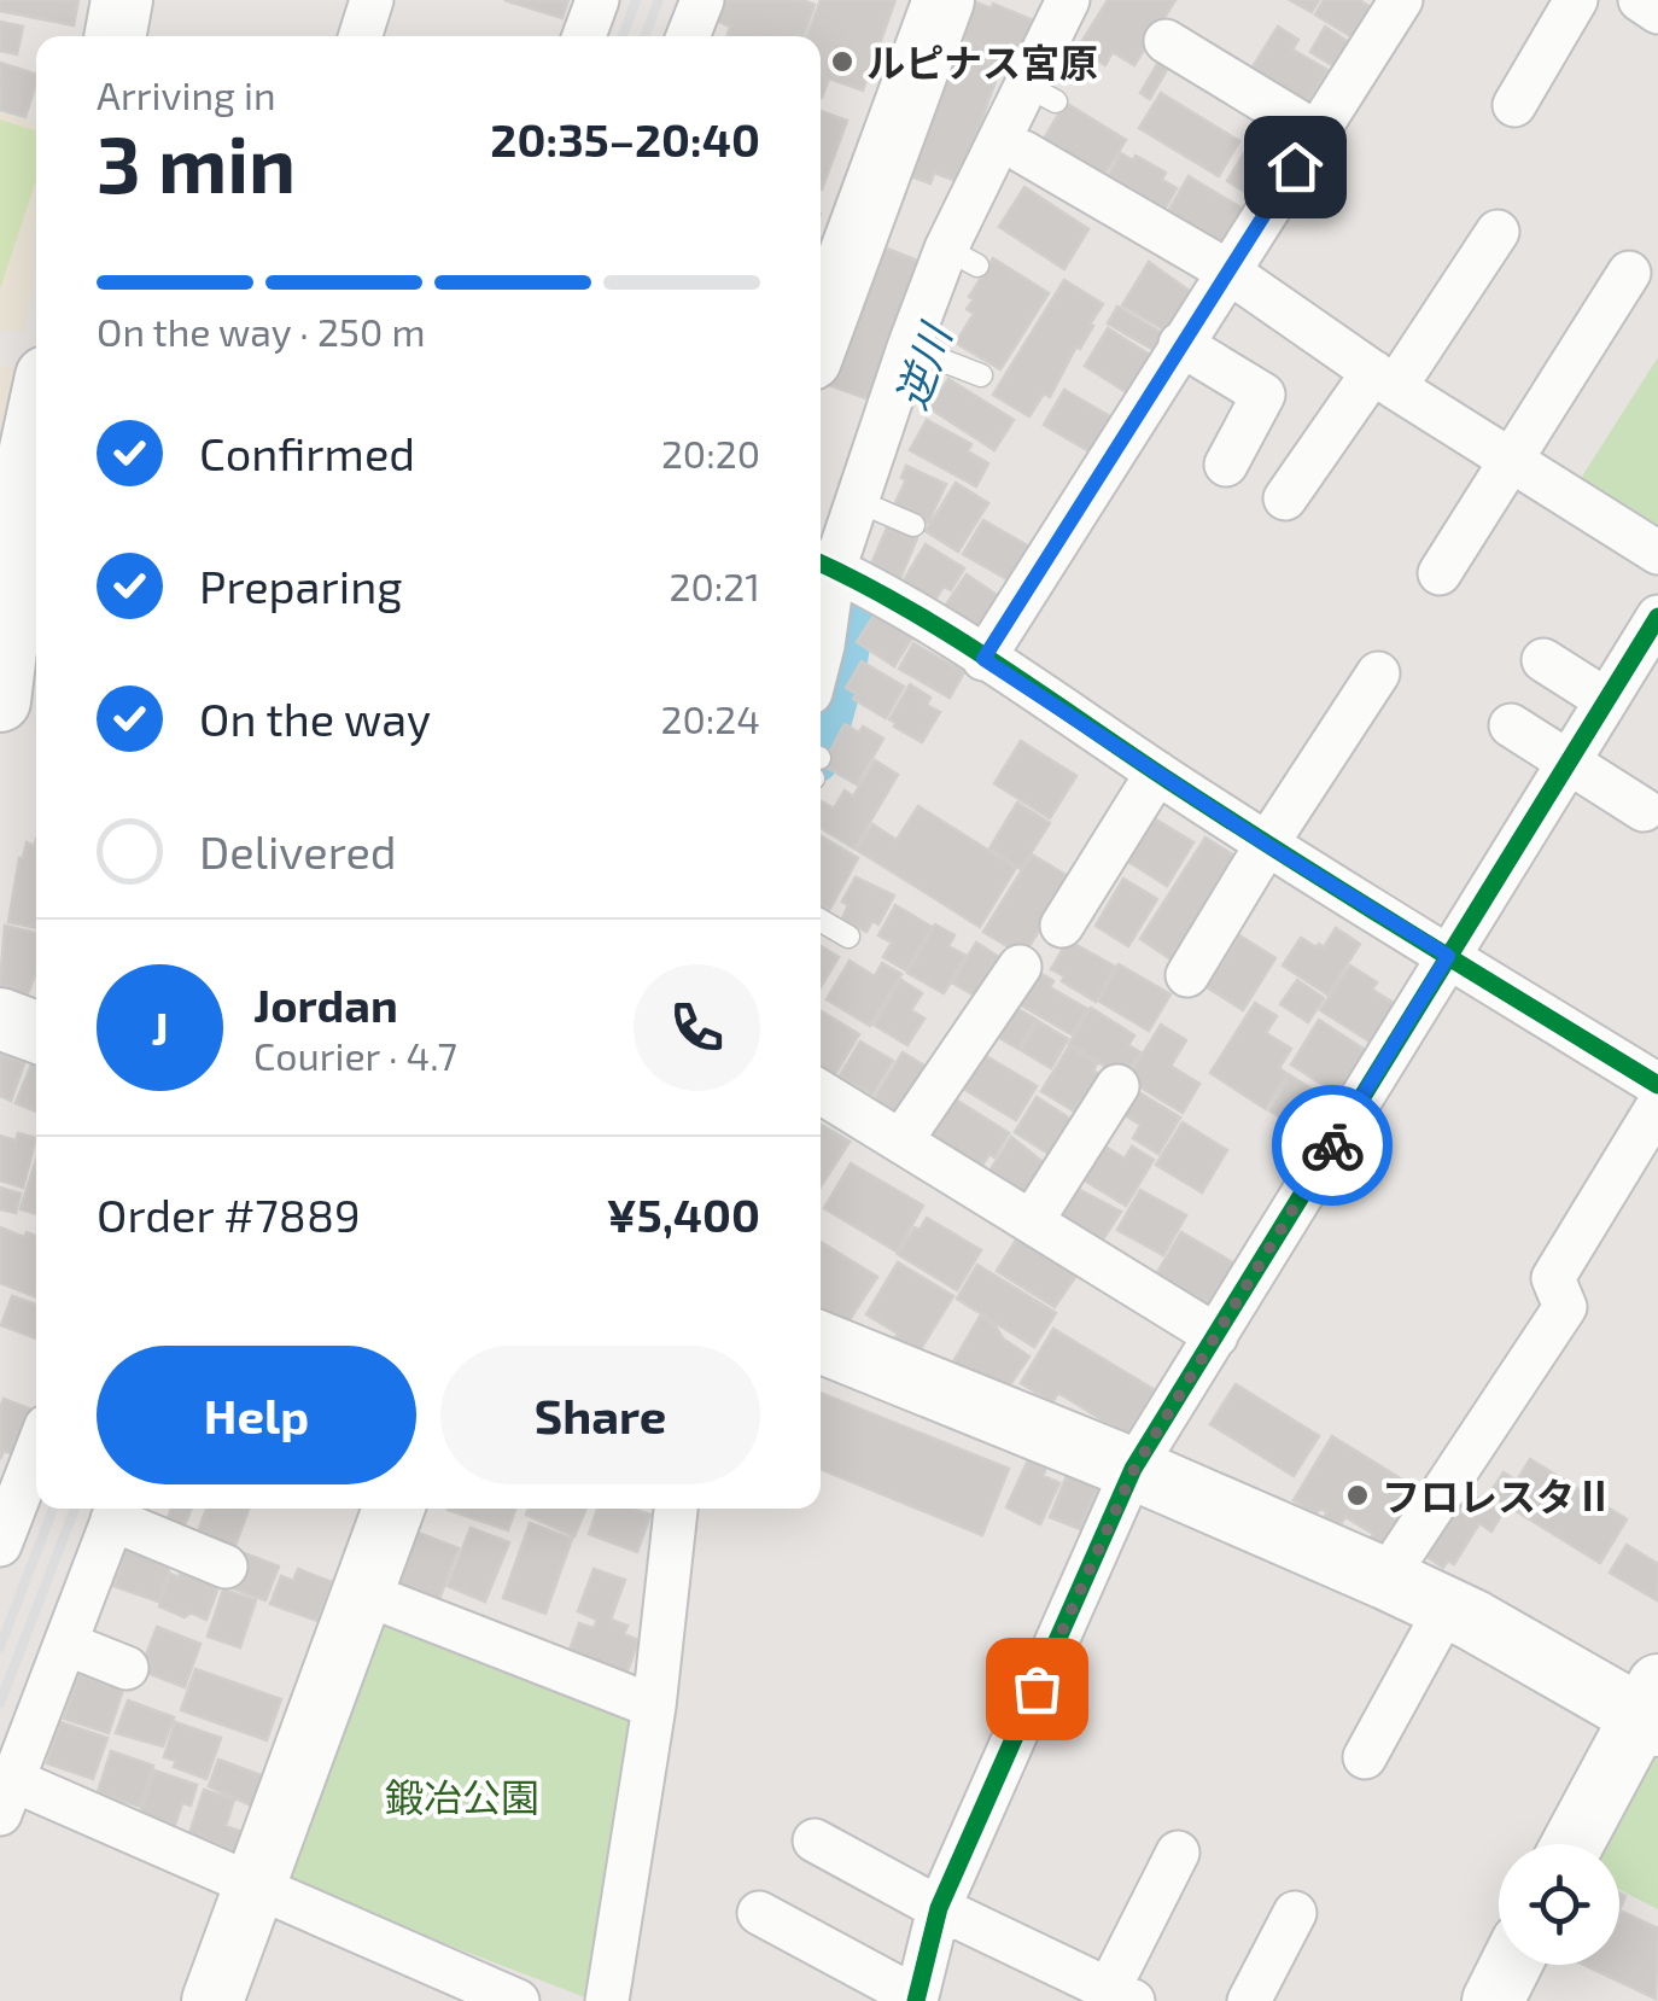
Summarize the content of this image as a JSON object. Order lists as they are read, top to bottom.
{
  "water": ["逆川"],
  "parks": ["鍛冶公園"],
  "places": ["ルピナス宮原", "フロレスタⅡ"],
  "page": {
    "heading": ["3 min", "Arriving in", "20:35–20:40"],
    "panel": [
      "Jordan",
      "Courier · 4.7",
      "Order #7889",
      "¥5,400"
    ],
    "bar": "On the way · 250 m",
    "list": [
      ["Confirmed", "20:20"],
      ["Preparing", "20:21"],
      ["On the way", "20:24"],
      "Delivered"
    ],
    "round": "J",
    "buttons": ["Help", "Share"]
  }
}
